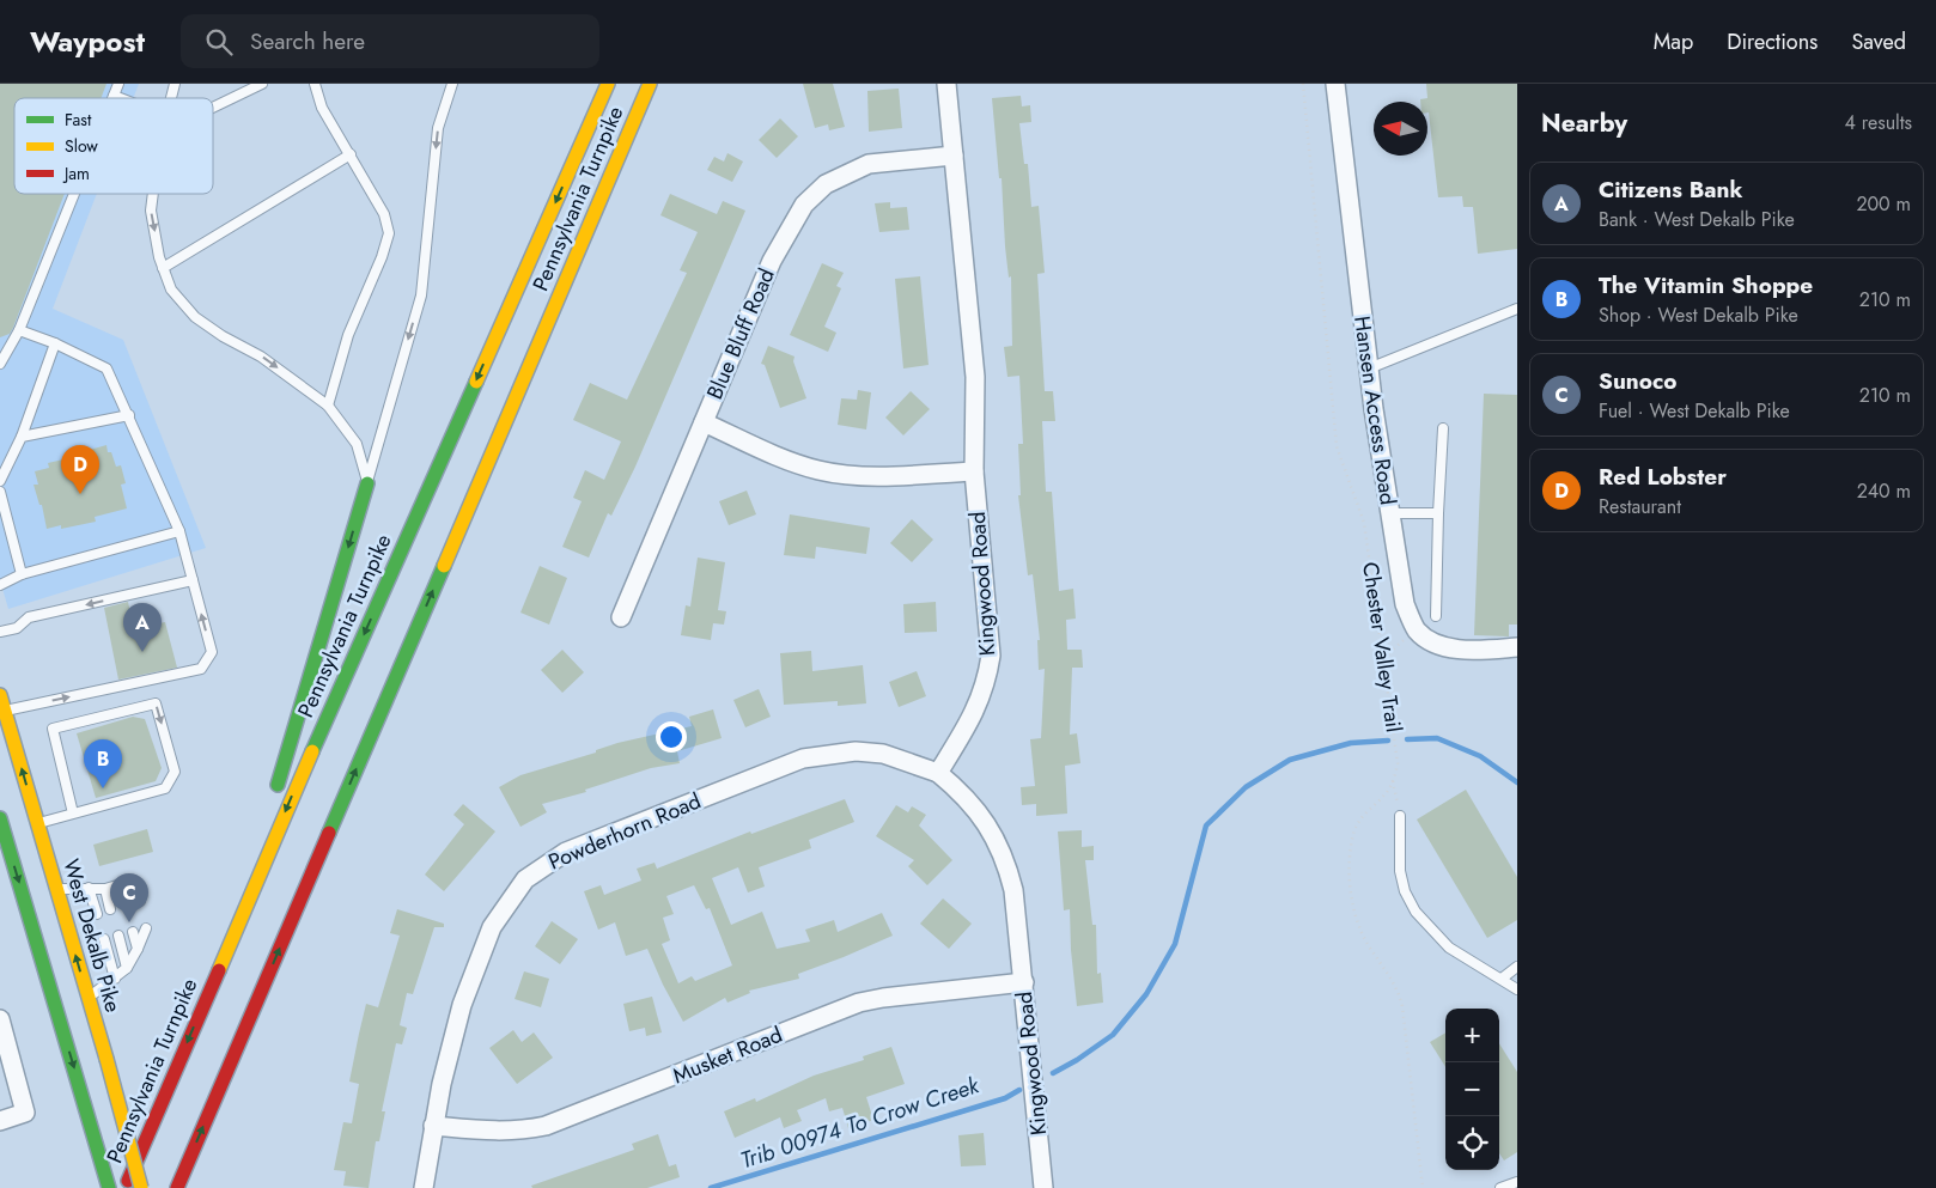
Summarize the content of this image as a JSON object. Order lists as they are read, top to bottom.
{
  "streets": {
    "highway": ["Pennsylvania Turnpike", "West Dekalb Pike"],
    "street": [
      "Blue Bluff Road",
      "Hansen Access Road",
      "Kingwood Road",
      "Powderhorn Road",
      "Musket Road"
    ],
    "path": ["Chester Valley Trail"]
  },
  "crossings": [
    ["Blue Bluff Road", "Kingwood Road"],
    ["Kingwood Road", "Powderhorn Road"],
    ["Kingwood Road", "Musket Road"],
    ["Powderhorn Road", "Musket Road"]
  ],
  "water": ["Trib 00974 To Crow Creek"],
  "legend": ["Fast", "Slow", "Jam"],
  "north": "left",
  "page": {
    "header": "Waypost",
    "search": "Search here",
    "nav": ["Map", "Directions", "Saved"],
    "heading": ["Nearby", "4 results"],
    "list": [
      {
        "mark": "A",
        "name": "Citizens Bank",
        "note": "Bank · West Dekalb Pike",
        "value": "200 m"
      },
      {
        "mark": "B",
        "name": "The Vitamin Shoppe",
        "note": "Shop · West Dekalb Pike",
        "value": "210 m"
      },
      {
        "mark": "C",
        "name": "Sunoco",
        "note": "Fuel · West Dekalb Pike",
        "value": "210 m"
      },
      {
        "mark": "D",
        "name": "Red Lobster",
        "note": "Restaurant",
        "value": "240 m"
      }
    ],
    "pins": [
      "D",
      "A",
      "B",
      "C"
    ],
    "map_buttons": ["+", "−"]
  }
}
